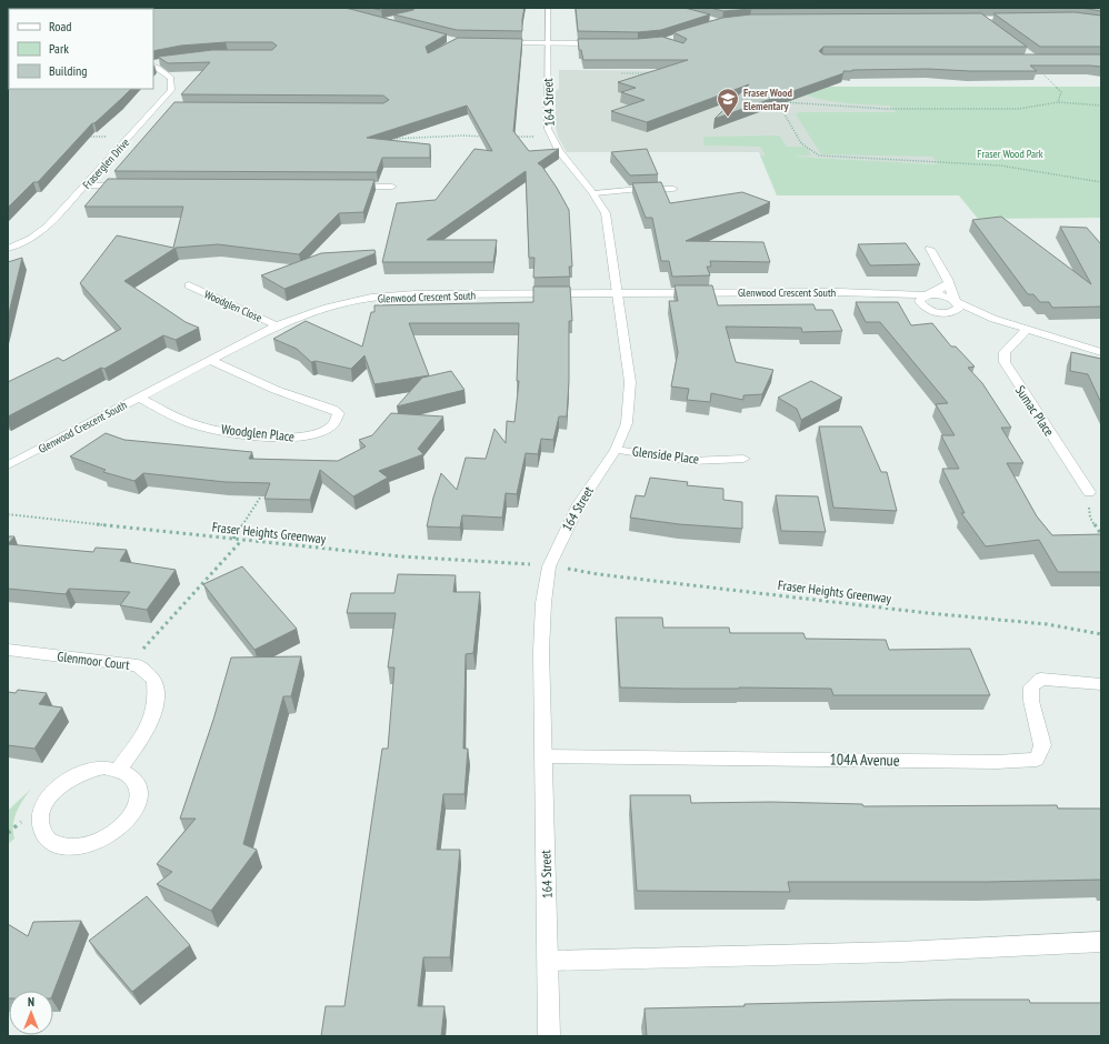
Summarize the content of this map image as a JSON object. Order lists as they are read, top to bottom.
{
  "streets": {
    "street": [
      "164 Street",
      "Fraserglen Drive",
      "Glenwood Crescent South",
      "Woodglen Close",
      "Sumac Place",
      "Woodglen Place",
      "Glenside Place",
      "Glenmoor Court",
      "104A Avenue"
    ],
    "path": ["Fraser Heights Greenway"]
  },
  "crossings": [
    ["164 Street", "Glenwood Crescent South"],
    ["164 Street", "Glenside Place"],
    ["164 Street", "104A Avenue"],
    ["Glenwood Crescent South", "Woodglen Close"],
    ["Glenwood Crescent South", "Woodglen Place"]
  ],
  "parks": ["Fraser Wood Park"],
  "places": {
    "school or university": ["Fraser Wood Elementary"]
  },
  "legend": ["Road", "Park", "Building"],
  "north": "top"
}
